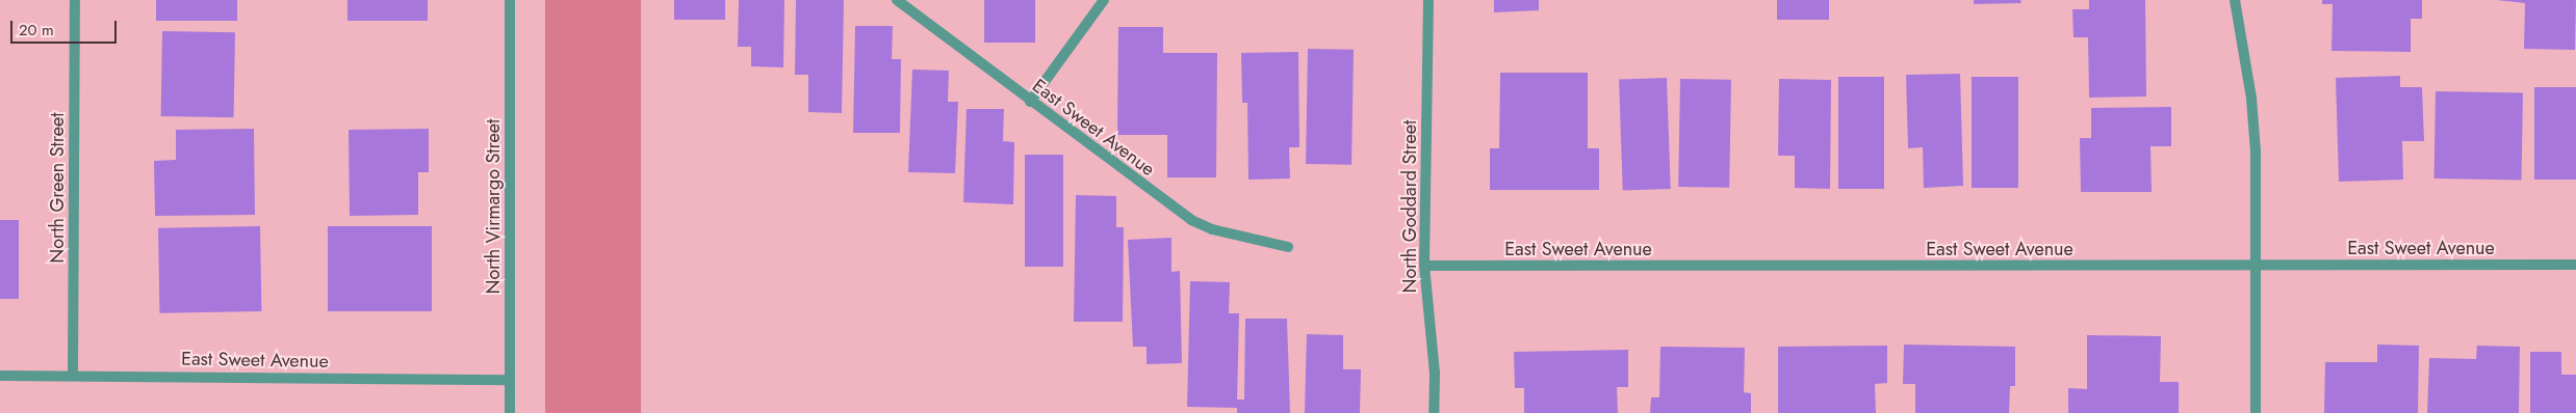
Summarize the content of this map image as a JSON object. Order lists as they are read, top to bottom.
{
  "streets": {
    "street": [
      "East Sweet Avenue",
      "North Green Street",
      "North Virmargo Street",
      "North Goddard Street"
    ]
  },
  "crossings": [
    ["East Sweet Avenue", "North Green Street"],
    ["East Sweet Avenue", "North Virmargo Street"],
    ["East Sweet Avenue", "North Goddard Street"]
  ],
  "scale_bar": "20 m"
}
